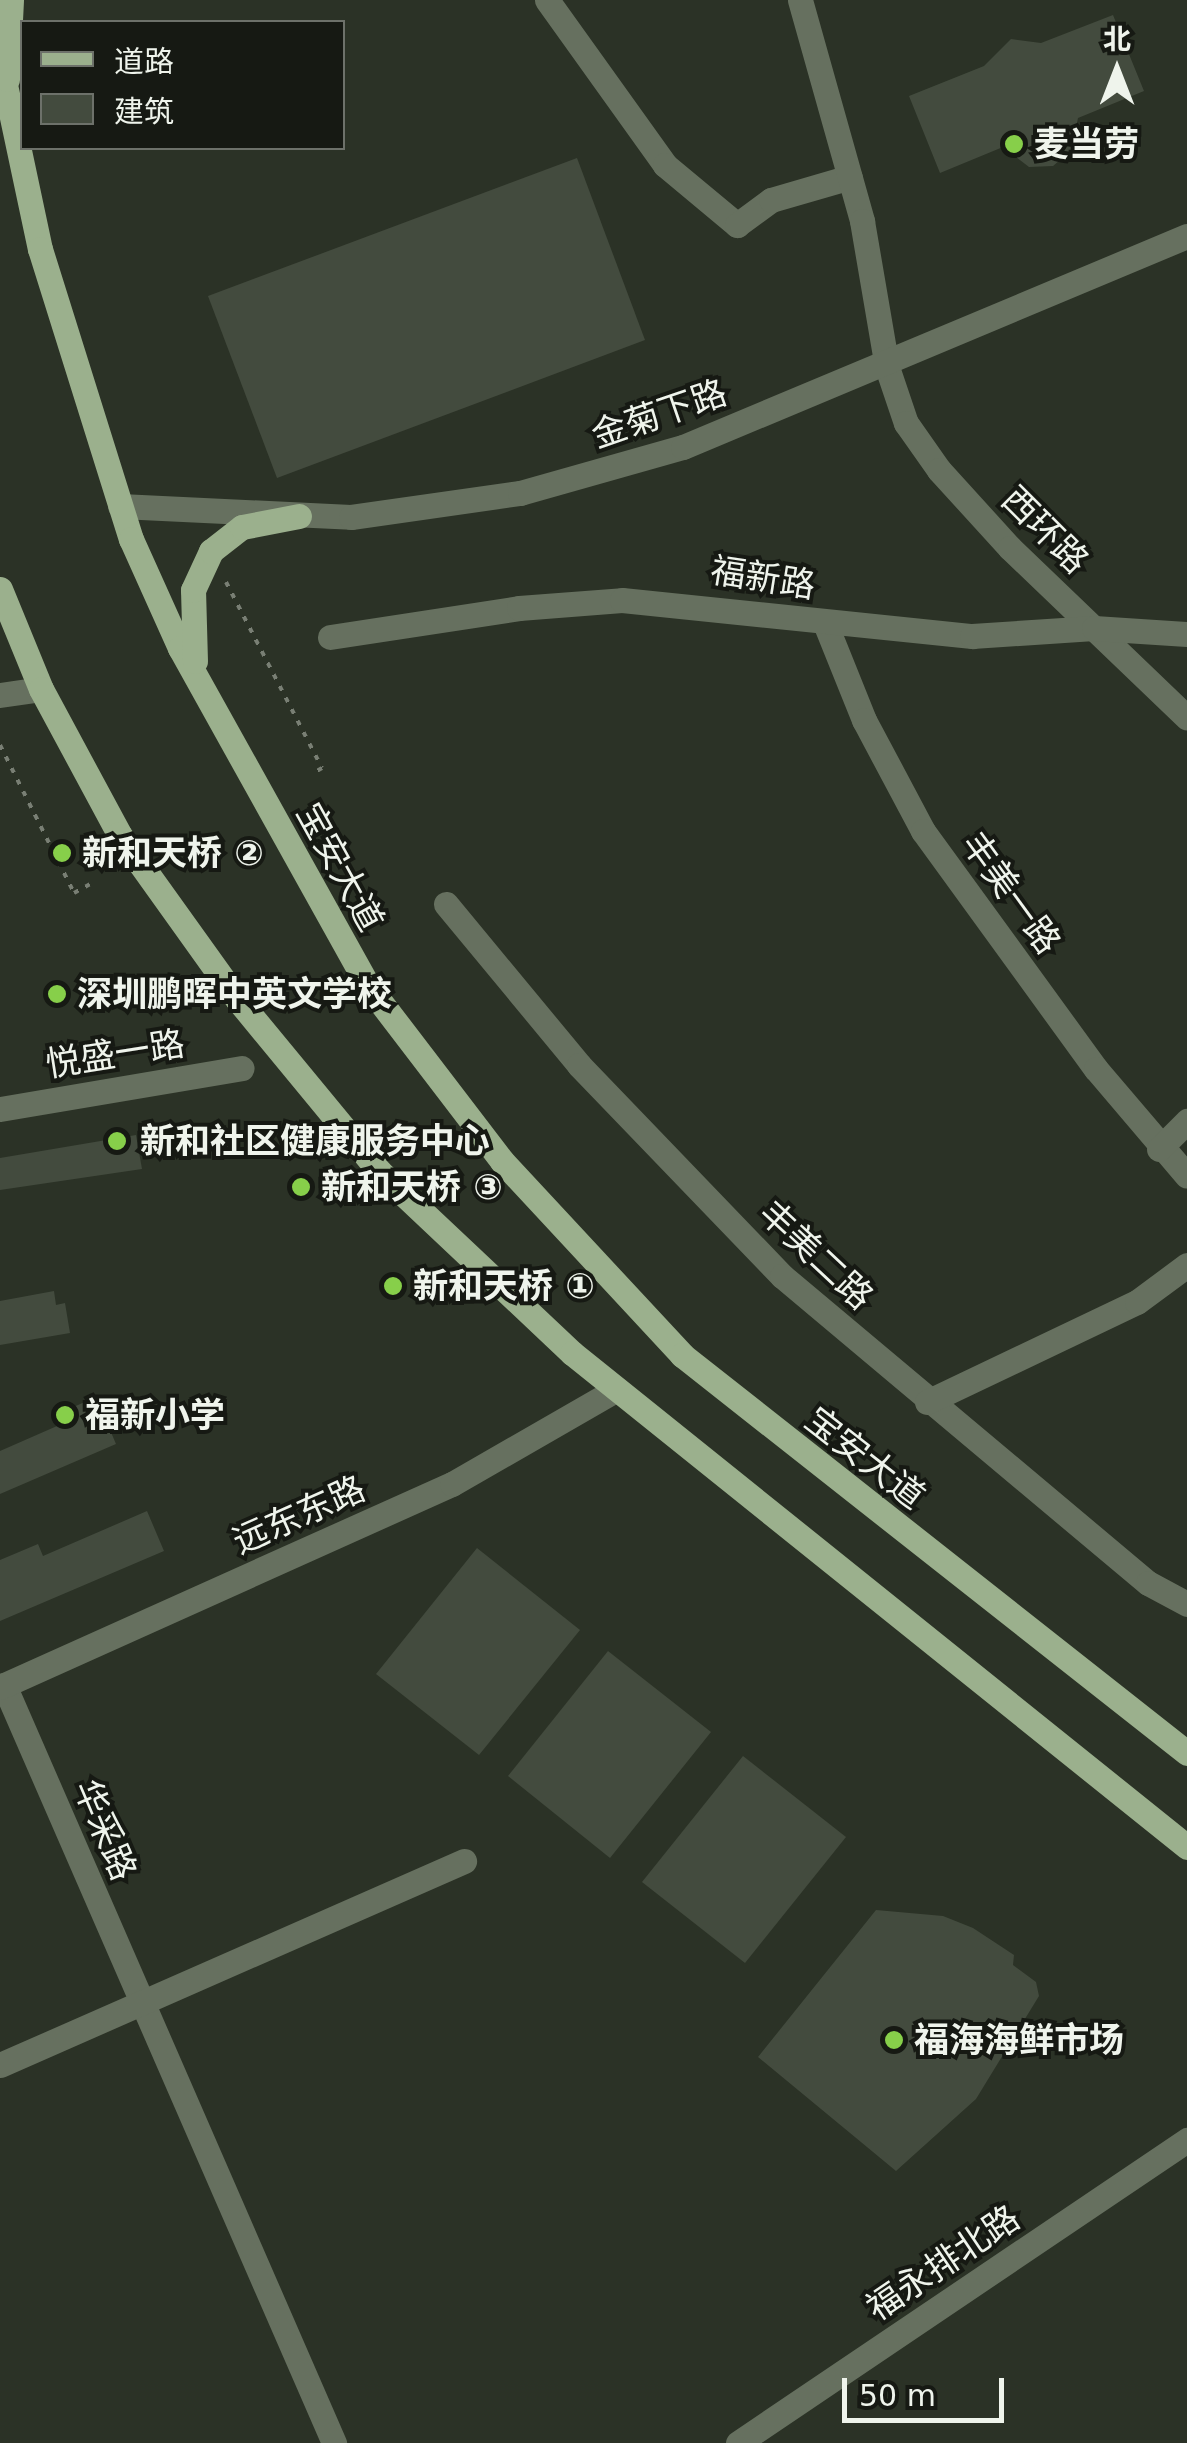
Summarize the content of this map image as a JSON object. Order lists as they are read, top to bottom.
{
  "streets": {
    "main road": ["宝安大道"],
    "street": [
      "金菊下路",
      "西环路",
      "福新路",
      "丰美一路",
      "悦盛一路",
      "丰美二路",
      "远东东路",
      "华采路",
      "福永排北路"
    ]
  },
  "crossings": [
    ["金菊下路", "西环路"],
    ["金菊下路", "宝安大道"],
    ["西环路", "福新路"],
    ["福新路", "丰美一路"],
    ["远东东路", "华采路"]
  ],
  "places": [
    "麦当劳",
    "新和天桥 ②",
    "深圳鹏晖中英文学校",
    "新和社区健康服务中心",
    "新和天桥 ③",
    "新和天桥 ①",
    "福新小学",
    "福海海鲜市场"
  ],
  "legend": ["道路", "建筑"],
  "scale_bar": "50 m",
  "north": "top"
}
